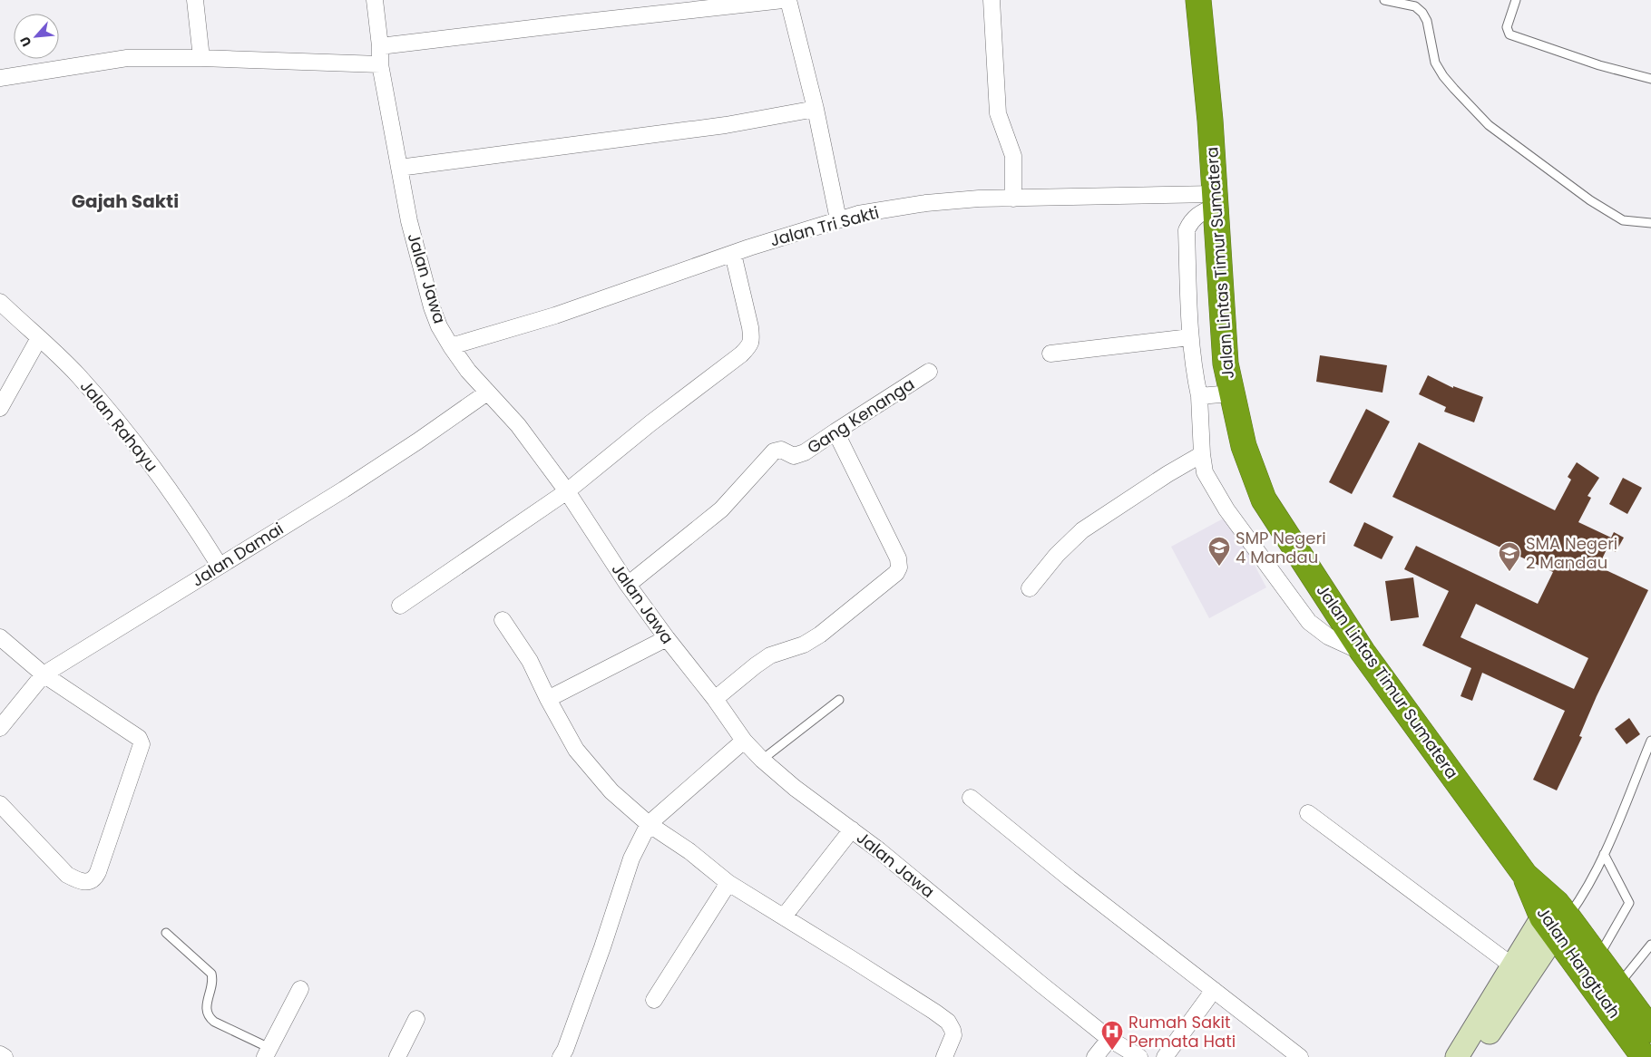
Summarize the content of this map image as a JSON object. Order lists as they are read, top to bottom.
{
  "streets": {
    "highway": ["Jalan Lintas Timur Sumatera", "Jalan Hangtuah"],
    "street": [
      "Jalan Tri Sakti",
      "Jalan Jawa",
      "Gang Kenanga",
      "Jalan Rahayu",
      "Jalan Damai"
    ]
  },
  "crossings": [
    ["Jalan Tri Sakti", "Jalan Lintas Timur Sumatera"],
    ["Jalan Tri Sakti", "Jalan Jawa"],
    ["Jalan Lintas Timur Sumatera", "Jalan Hangtuah"],
    ["Jalan Jawa", "Gang Kenanga"],
    ["Jalan Jawa", "Jalan Damai"],
    ["Jalan Rahayu", "Jalan Damai"]
  ],
  "districts": ["Gajah Sakti"],
  "places": {
    "school or university": ["SMP Negeri 4 Mandau", "SMA Negeri 2 Mandau"],
    "hospital": ["Rumah Sakit Permata Hati"]
  },
  "north": "bottom left"
}
